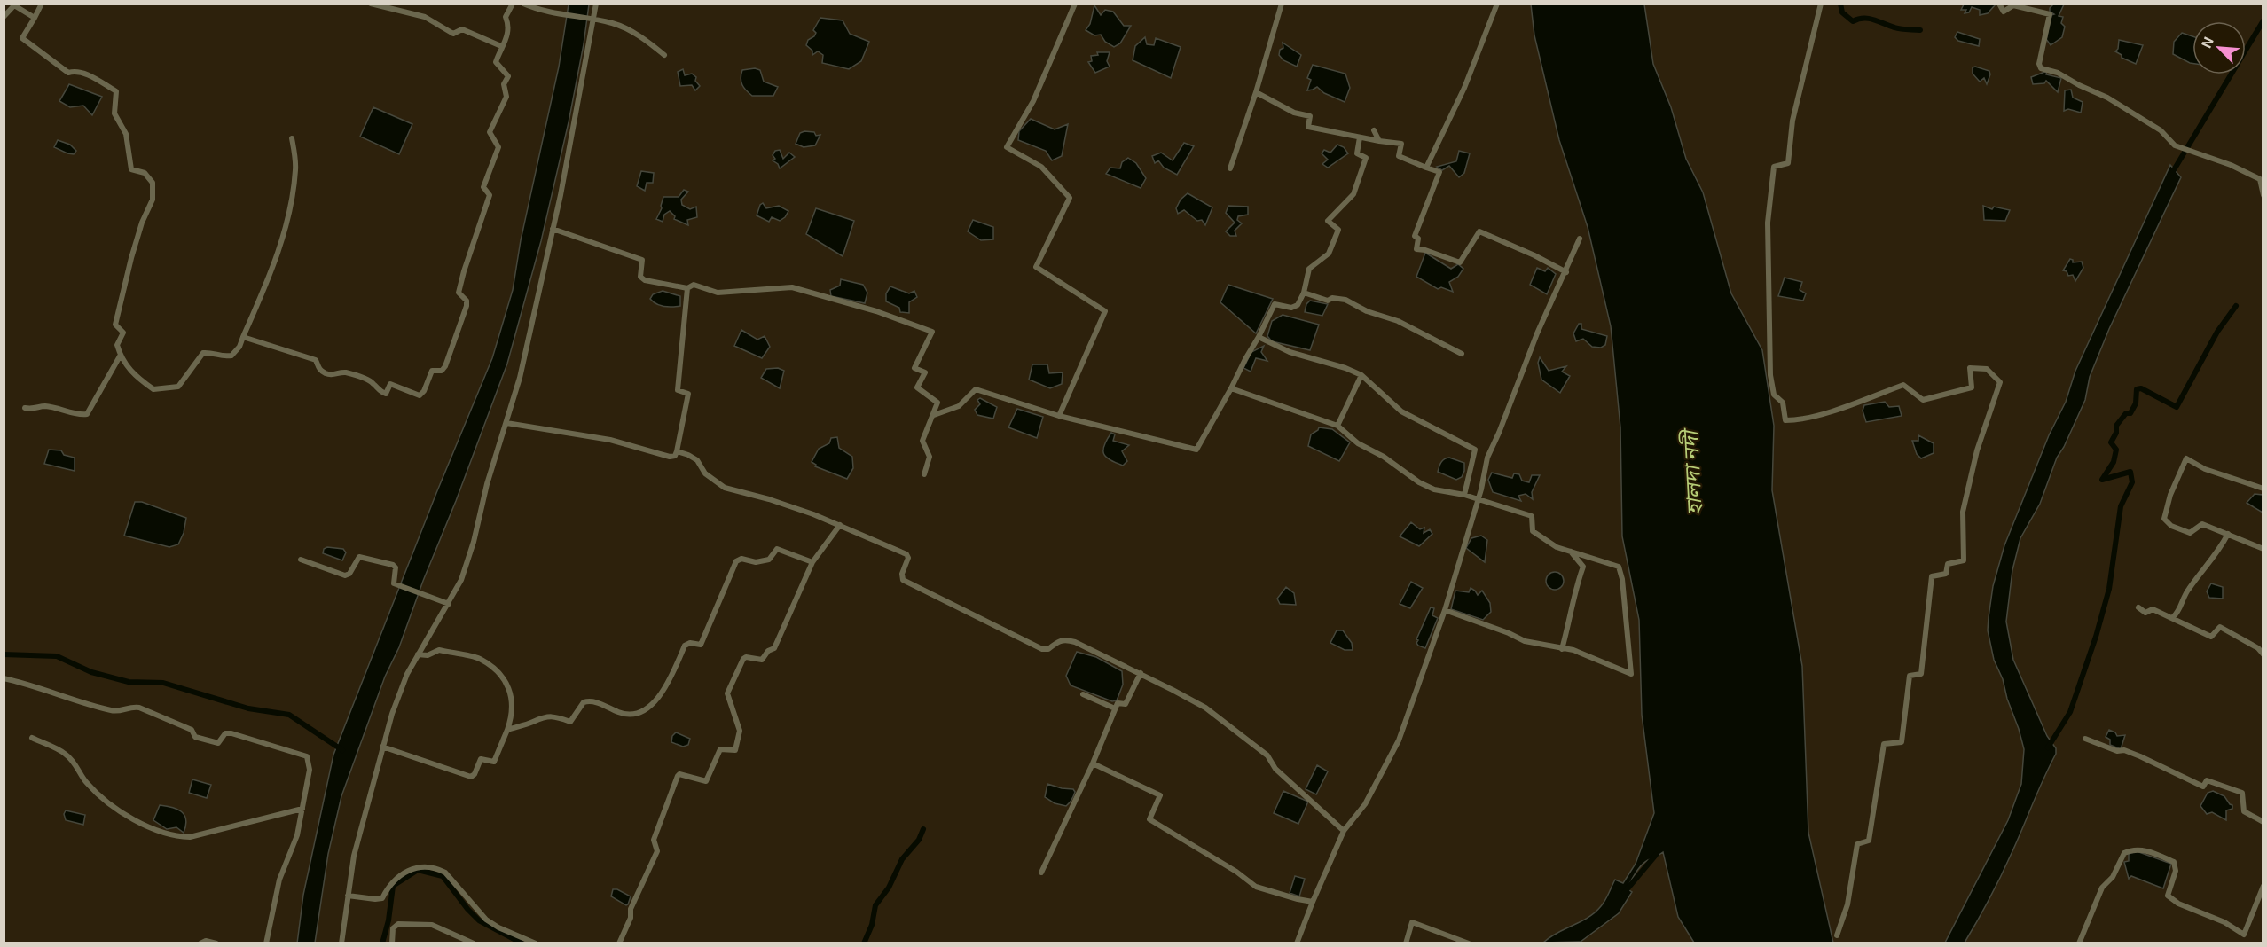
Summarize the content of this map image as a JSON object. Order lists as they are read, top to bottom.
{
  "water": ["হালদা নদী"],
  "north": "top left"
}
